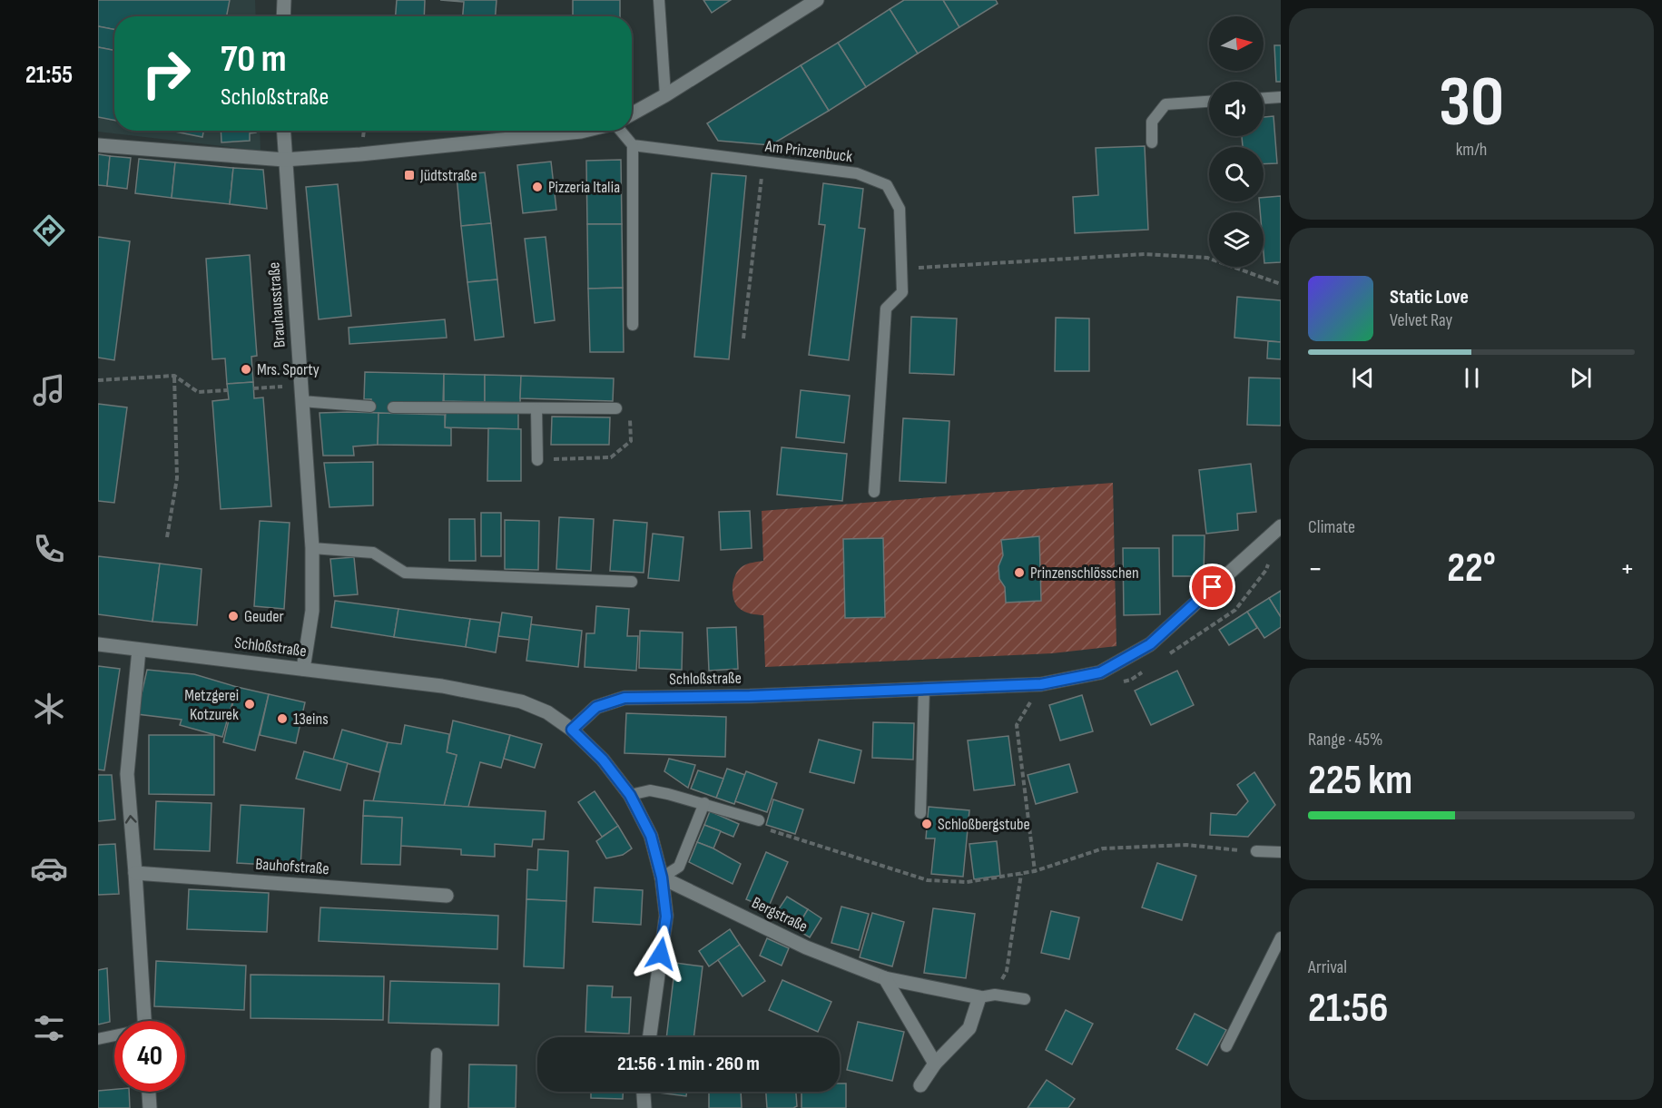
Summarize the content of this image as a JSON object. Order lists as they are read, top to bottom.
{
  "streets": {
    "street": [
      "Brauhausstraße",
      "Schloßstraße",
      "Bauhofstraße",
      "Bergstraße"
    ],
    "lane": ["Am Prinzenbuck"]
  },
  "crossings": [
    ["Brauhausstraße", "Schloßstraße"]
  ],
  "places": {
    "transit": ["Jüdtstraße"],
    "other": [
      "Pizzeria Italia",
      "Mrs. Sporty",
      "Prinzenschlösschen",
      "Geuder",
      "Metzgerei Kotzurek",
      "13eins",
      "Schloßbergstube"
    ]
  },
  "north": "right",
  "page": {
    "tabs": "21:55",
    "tile": [
      ["30", "km/h"],
      "Climate",
      ["Range · 45%", "225 km"],
      ["Arrival", "21:56"]
    ],
    "turn": ["70 m", "Schloßstraße"],
    "song": ["Static Love", "Velvet Ray"],
    "heat": ["−", "22°", "+"],
    "limit": "40",
    "trip": "21:56 · 1 min · 260 m"
  }
}
